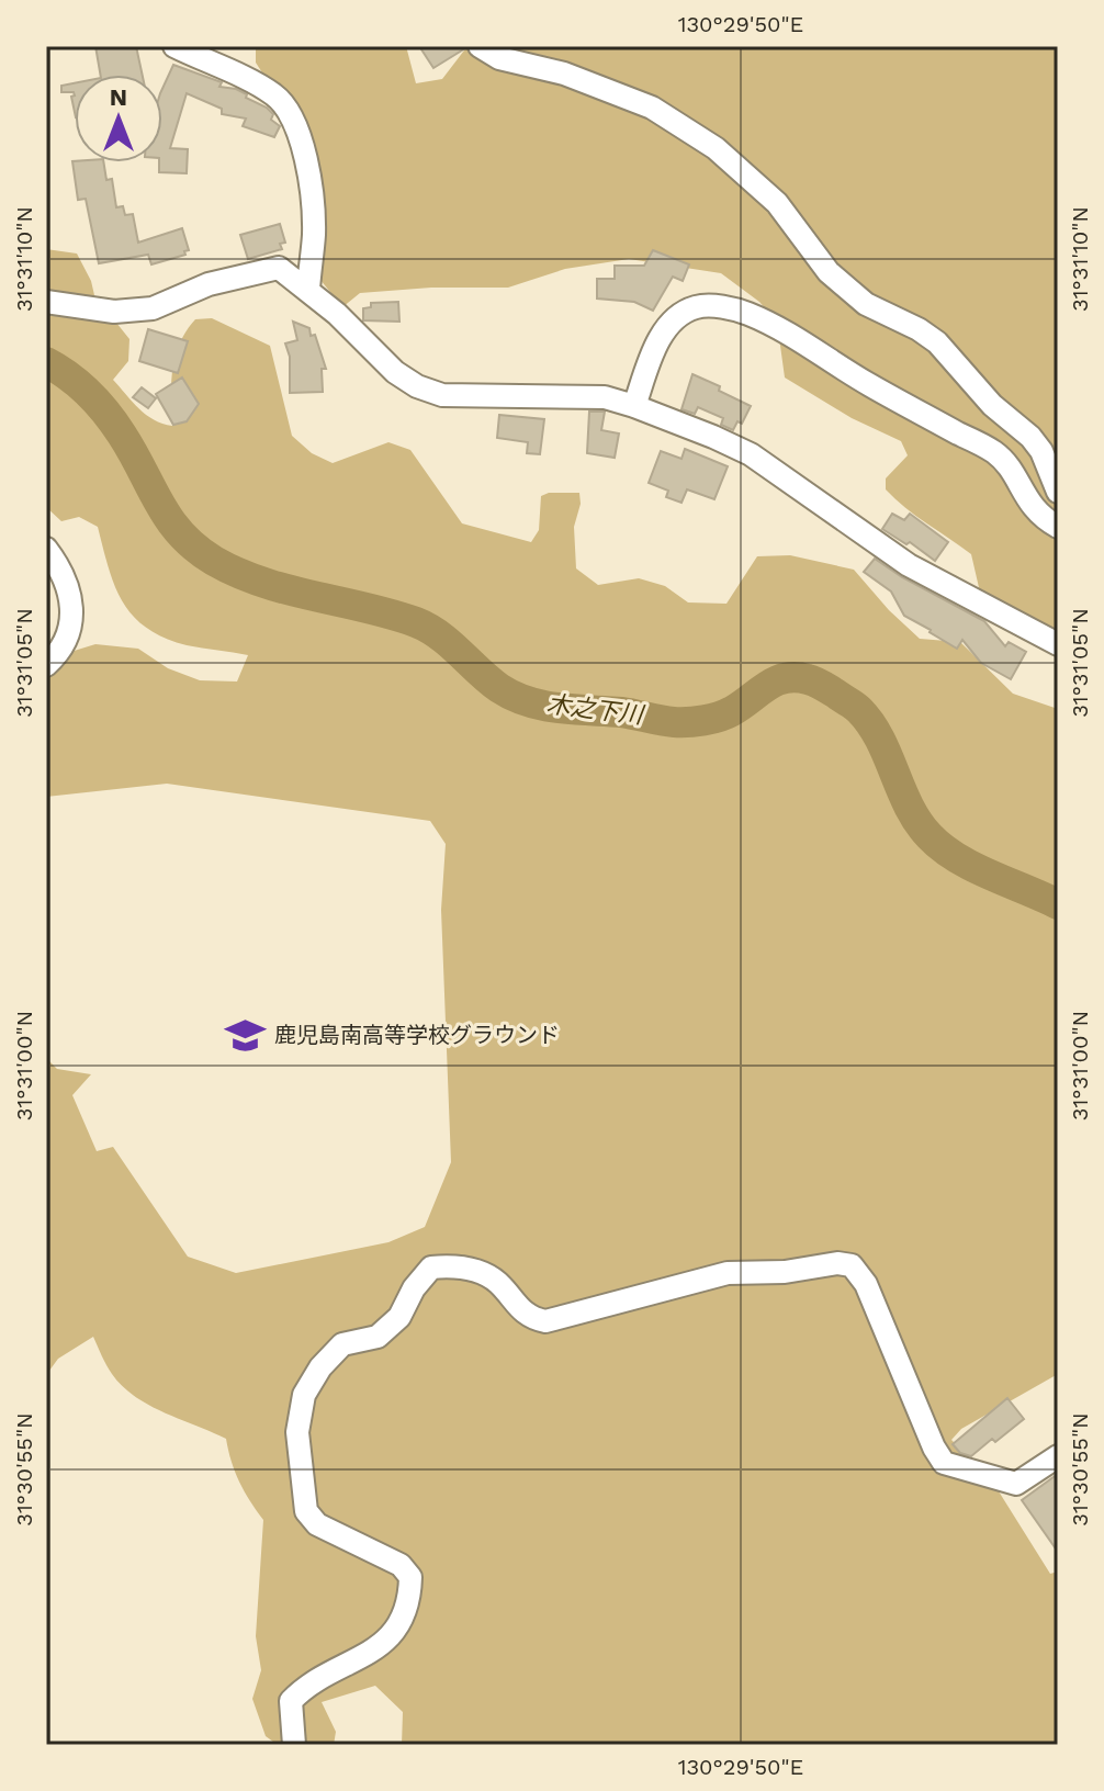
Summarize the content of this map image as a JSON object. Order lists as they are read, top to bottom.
{
  "water": ["木之下川"],
  "places": {
    "school or university": ["鹿児島南高等学校グラウンド"]
  },
  "north": "top",
  "coordinates": [
    "130°29'50\"E",
    "31°31'10\"N",
    "31°31'05\"N",
    "31°31'00\"N",
    "31°30'55\"N"
  ]
}
